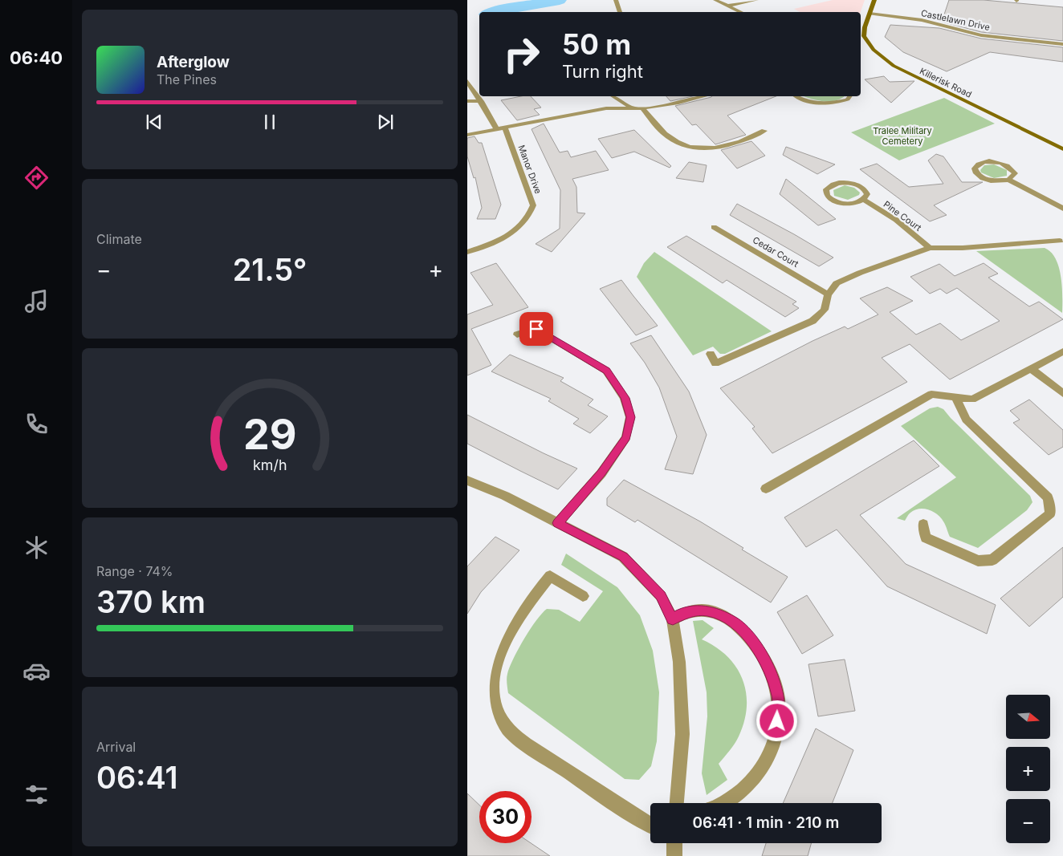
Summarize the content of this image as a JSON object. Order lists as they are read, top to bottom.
{
  "streets": {
    "main road": ["Killerisk Road"],
    "street": [
      "Castlelawn Drive",
      "Manor Drive",
      "Pine Court",
      "Cedar Court"
    ]
  },
  "crossings": [
    ["Castlelawn Drive", "Killerisk Road"]
  ],
  "parks": ["Tralee Military Cemetery"],
  "north": "right",
  "page": {
    "tabs": "06:40",
    "turn": ["50 m", "Turn right"],
    "song": ["Afterglow", "The Pines"],
    "tile": [
      "Climate",
      ["Range · 74%", "370 km"],
      ["Arrival", "06:41"]
    ],
    "heat": ["−", "21.5°", "+"],
    "map_buttons": ["+", "−"],
    "limit": "30",
    "trip": "06:41 · 1 min · 210 m",
    "gauge": ["29", "km/h"]
  }
}
